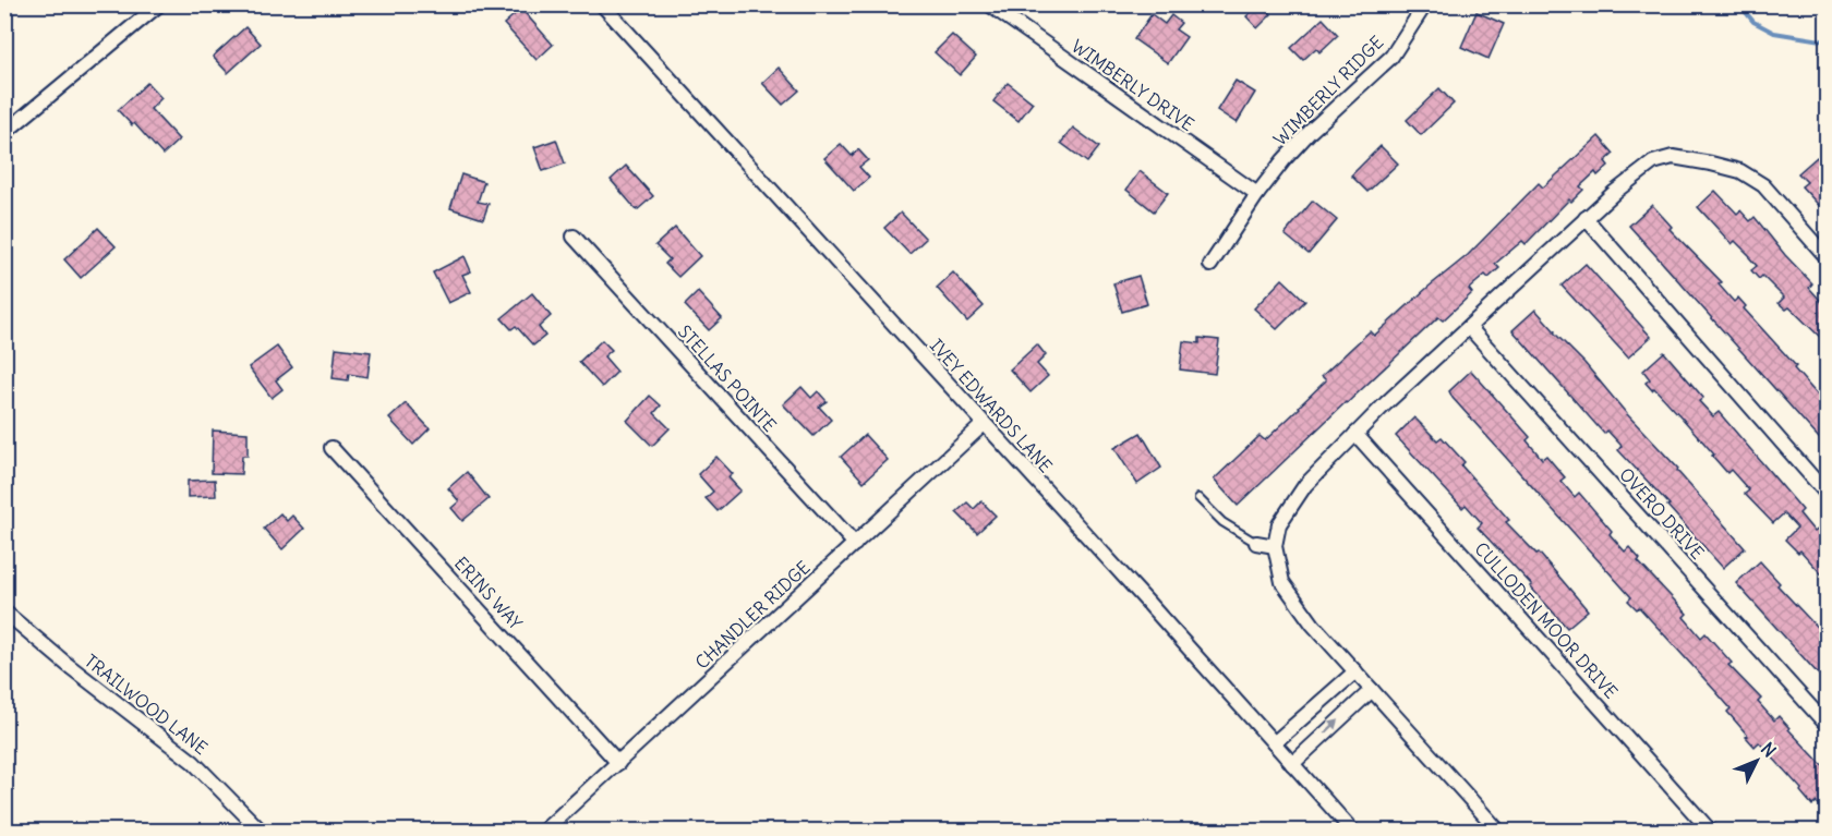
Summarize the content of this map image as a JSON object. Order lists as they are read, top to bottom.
{
  "streets": {
    "street": [
      "WIMBERLY DRIVE",
      "WIMBERLY RIDGE",
      "STELLAS POINTE",
      "IVEY EDWARDS LANE",
      "OVERO DRIVE",
      "ERINS WAY",
      "CHANDLER RIDGE",
      "CULLODEN MOOR DRIVE",
      "TRAILWOOD LANE"
    ]
  },
  "crossings": [
    ["WIMBERLY DRIVE", "WIMBERLY RIDGE"],
    ["STELLAS POINTE", "CHANDLER RIDGE"],
    ["IVEY EDWARDS LANE", "CHANDLER RIDGE"],
    ["ERINS WAY", "CHANDLER RIDGE"]
  ],
  "north": "top right"
}
